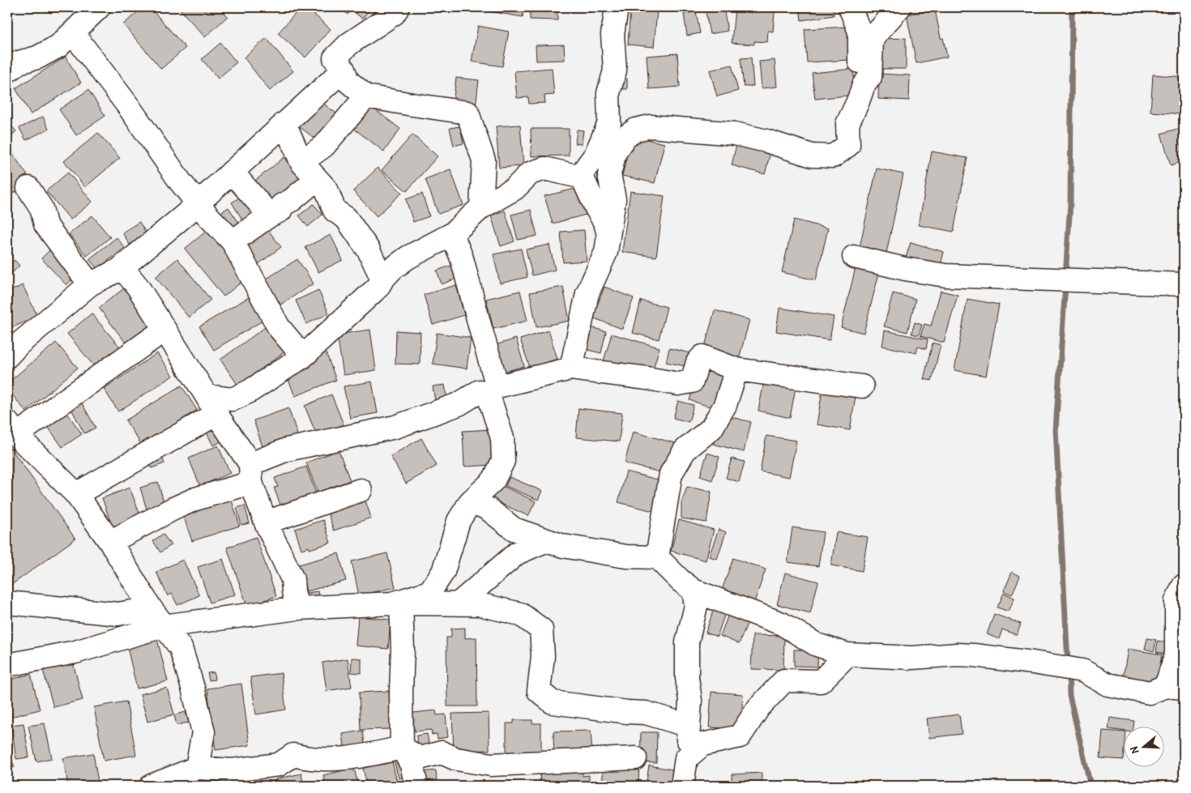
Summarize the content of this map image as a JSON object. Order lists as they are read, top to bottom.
{
  "north": "left"
}
